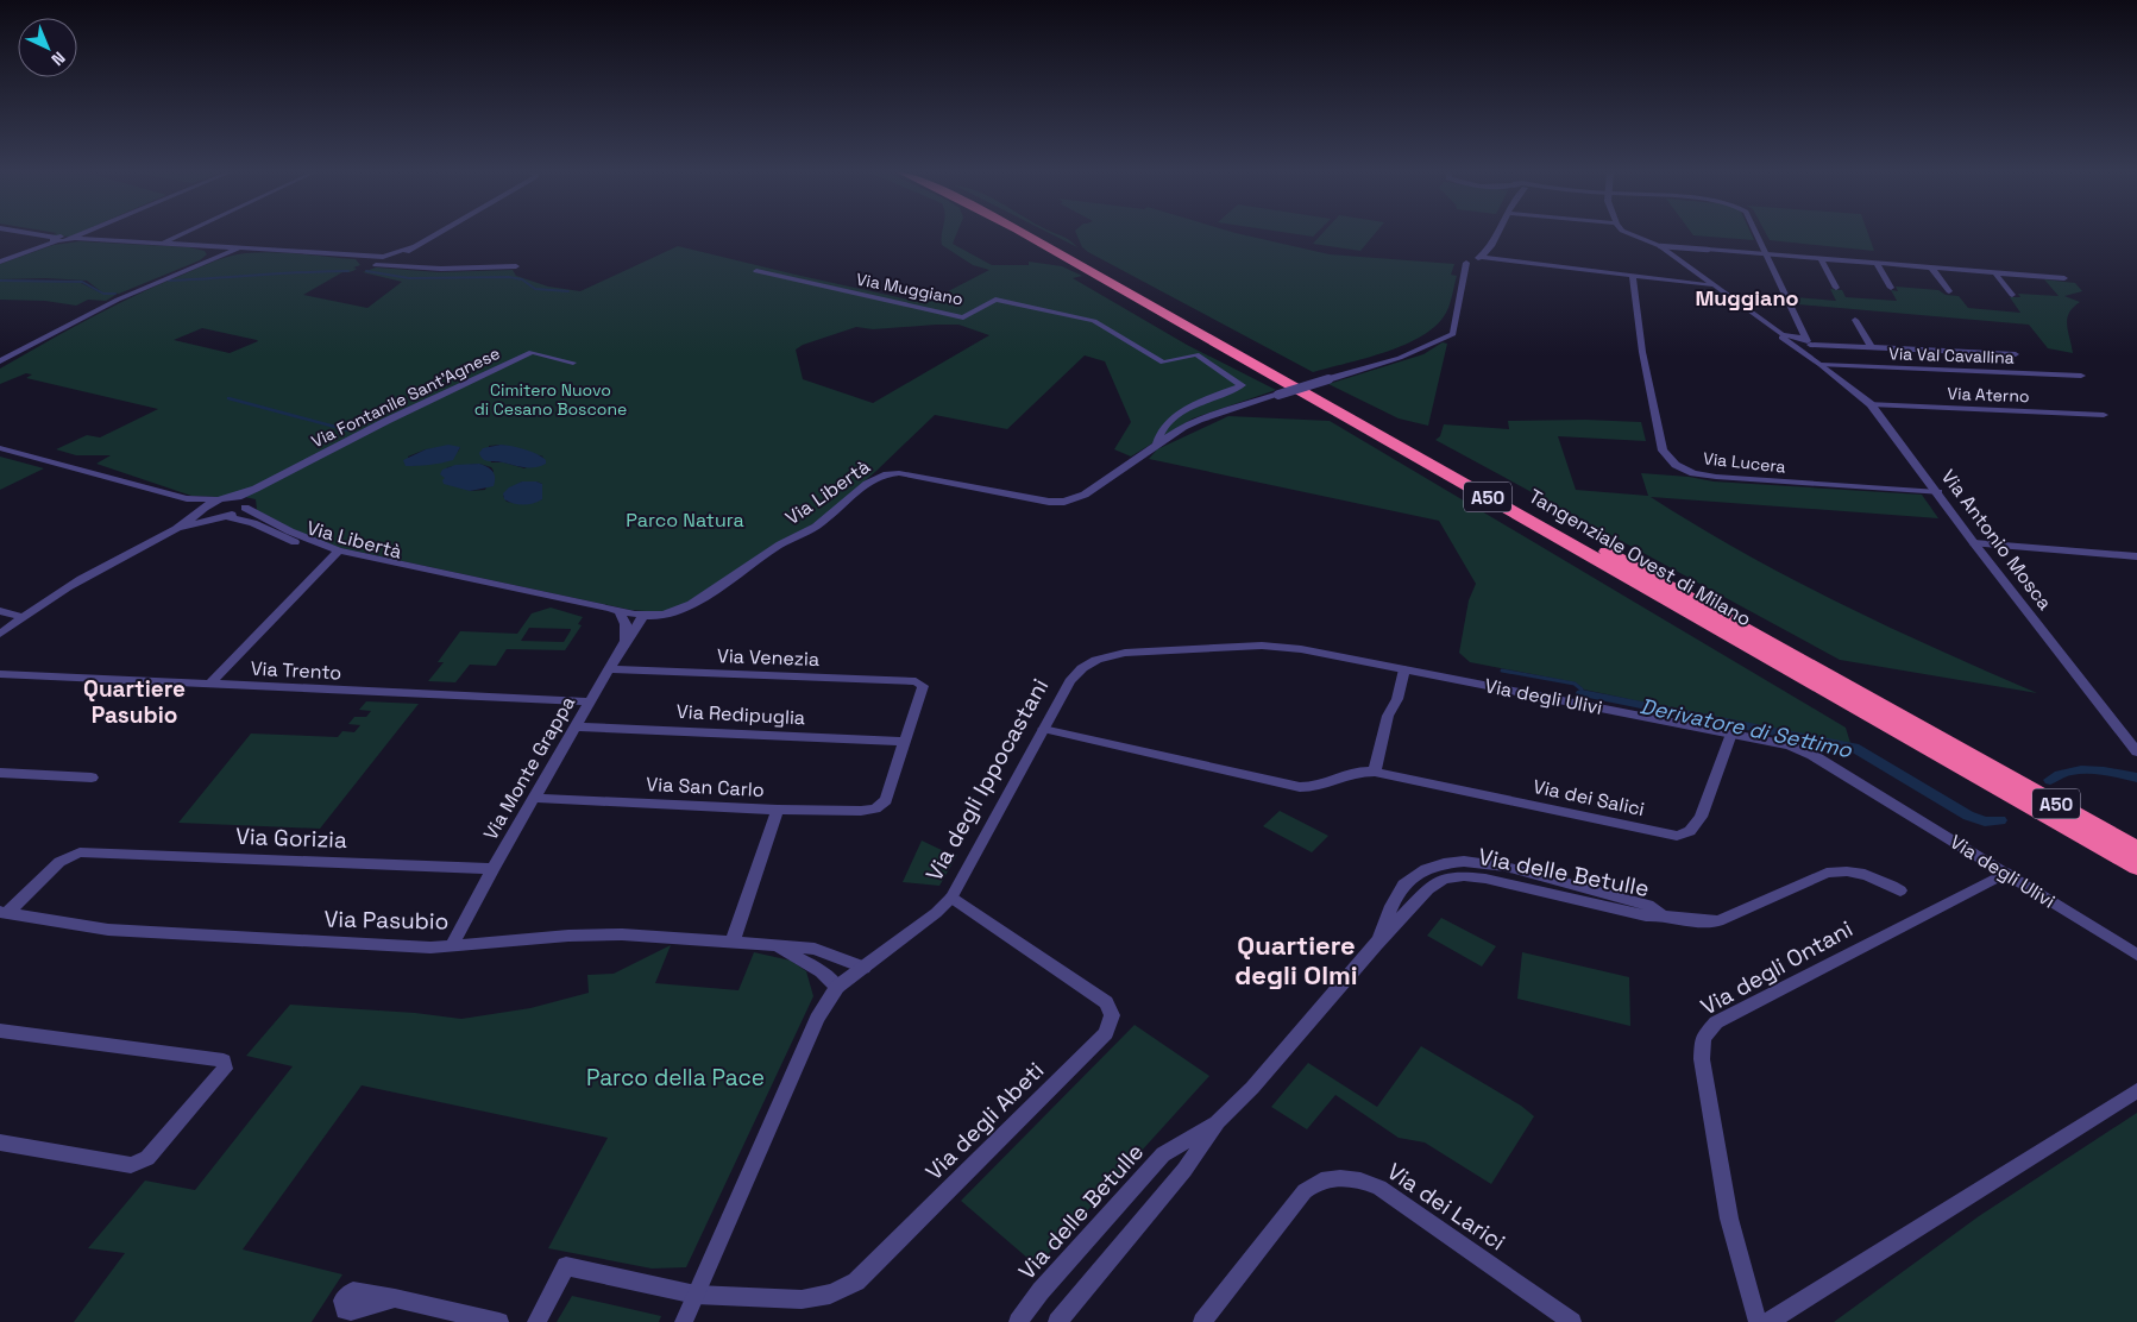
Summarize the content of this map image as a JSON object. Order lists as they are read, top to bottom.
{
  "streets": {
    "highway": ["A50", "Tangenziale Ovest di Milano"],
    "street": [
      "Via Muggiano",
      "Via Val Cavallina",
      "Via Aterno",
      "Via Fontanile Sant'Agnese",
      "Via Lucera",
      "Via Libertà",
      "Via Antonio Mosca",
      "Via Venezia",
      "Via Trento",
      "Via degli Ulivi",
      "Via Redipuglia",
      "Via Monte Grappa",
      "Via degli Ippocastani",
      "Via San Carlo",
      "Via dei Salici",
      "Via Gorizia",
      "Via delle Betulle",
      "Via Pasubio",
      "Via degli Ontani",
      "Via degli Abeti",
      "Via dei Larici"
    ]
  },
  "crossings": [
    ["Via Muggiano", "Via Libertà"],
    ["Via Val Cavallina", "Via Antonio Mosca"],
    ["Via Aterno", "Via Antonio Mosca"],
    ["Via Fontanile Sant'Agnese", "Via Libertà"],
    ["Via Lucera", "Via Antonio Mosca"],
    ["Via Libertà", "Via Monte Grappa"],
    ["Via Venezia", "Via Redipuglia"],
    ["Via Venezia", "Via Monte Grappa"],
    ["Via Venezia", "Via San Carlo"],
    ["Via Trento", "Via Monte Grappa"],
    ["Via degli Ulivi", "Via degli Ippocastani"],
    ["Via degli Ulivi", "Via dei Salici"],
    ["Via degli Ulivi", "Via degli Ontani"],
    ["Via Redipuglia", "Via Monte Grappa"],
    ["Via Redipuglia", "Via San Carlo"],
    ["Via Monte Grappa", "Via San Carlo"],
    ["Via Monte Grappa", "Via Gorizia"],
    ["Via Monte Grappa", "Via Pasubio"],
    ["Via degli Ippocastani", "Via dei Salici"],
    ["Via degli Ippocastani", "Via Pasubio"],
    ["Via degli Ippocastani", "Via degli Abeti"],
    ["Via Gorizia", "Via Pasubio"]
  ],
  "districts": ["Muggiano", "Quartiere Pasubio", "Quartiere degli Olmi"],
  "water": ["Derivatore di Settimo"],
  "parks": ["Cimitero Nuovo di Cesano Boscone", "Parco Natura", "Parco della Pace"],
  "north": "bottom right"
}
